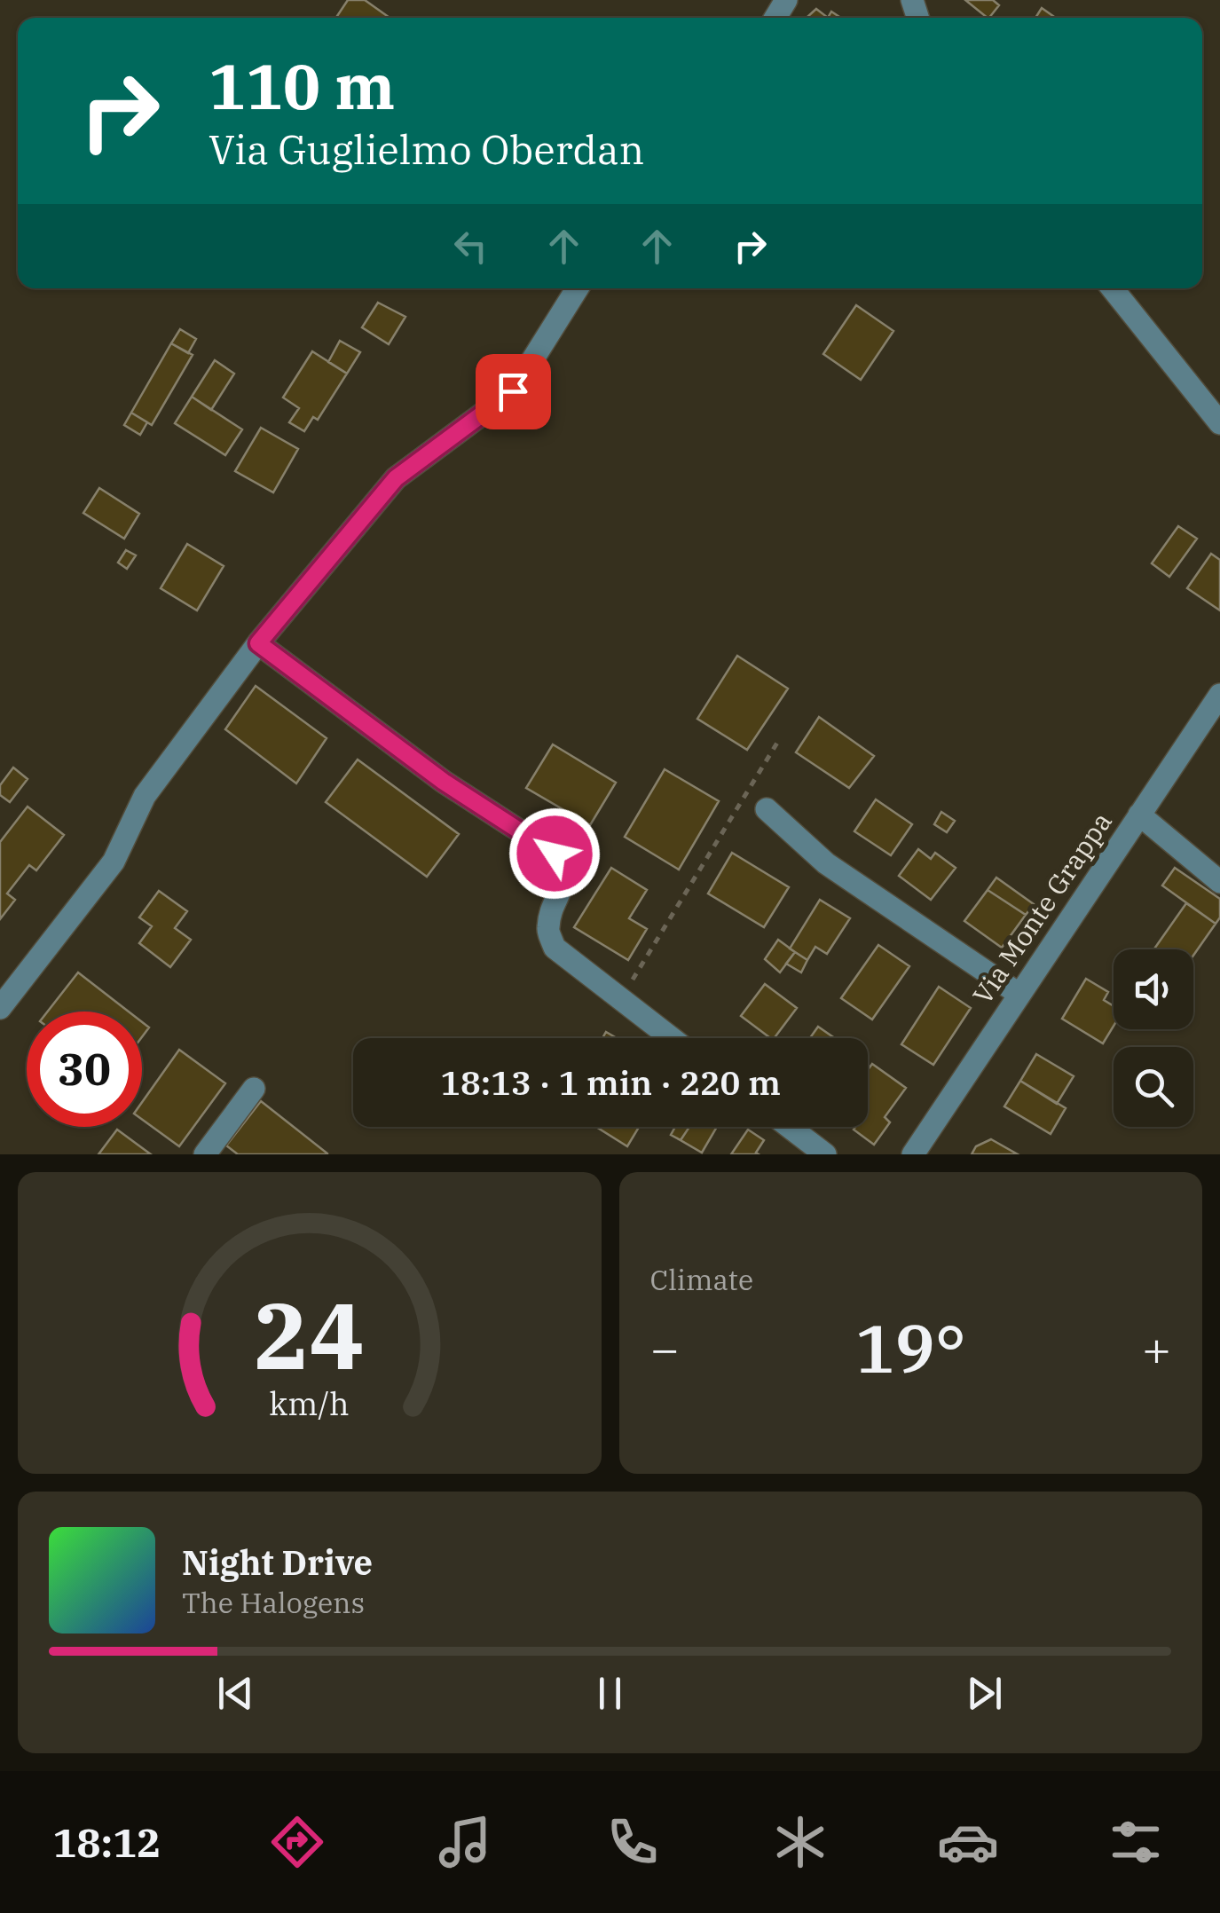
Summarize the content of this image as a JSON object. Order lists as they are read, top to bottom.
{
  "streets": {
    "street": ["Via Monte Grappa"]
  },
  "page": {
    "turn": ["110 m", "Via Guglielmo Oberdan"],
    "limit": "30",
    "trip": "18:13 · 1 min · 220 m",
    "tile": "Climate",
    "heat": ["−", "19°", "+"],
    "song": ["Night Drive", "The Halogens"],
    "tabs": "18:12",
    "gauge": ["24", "km/h"]
  }
}
